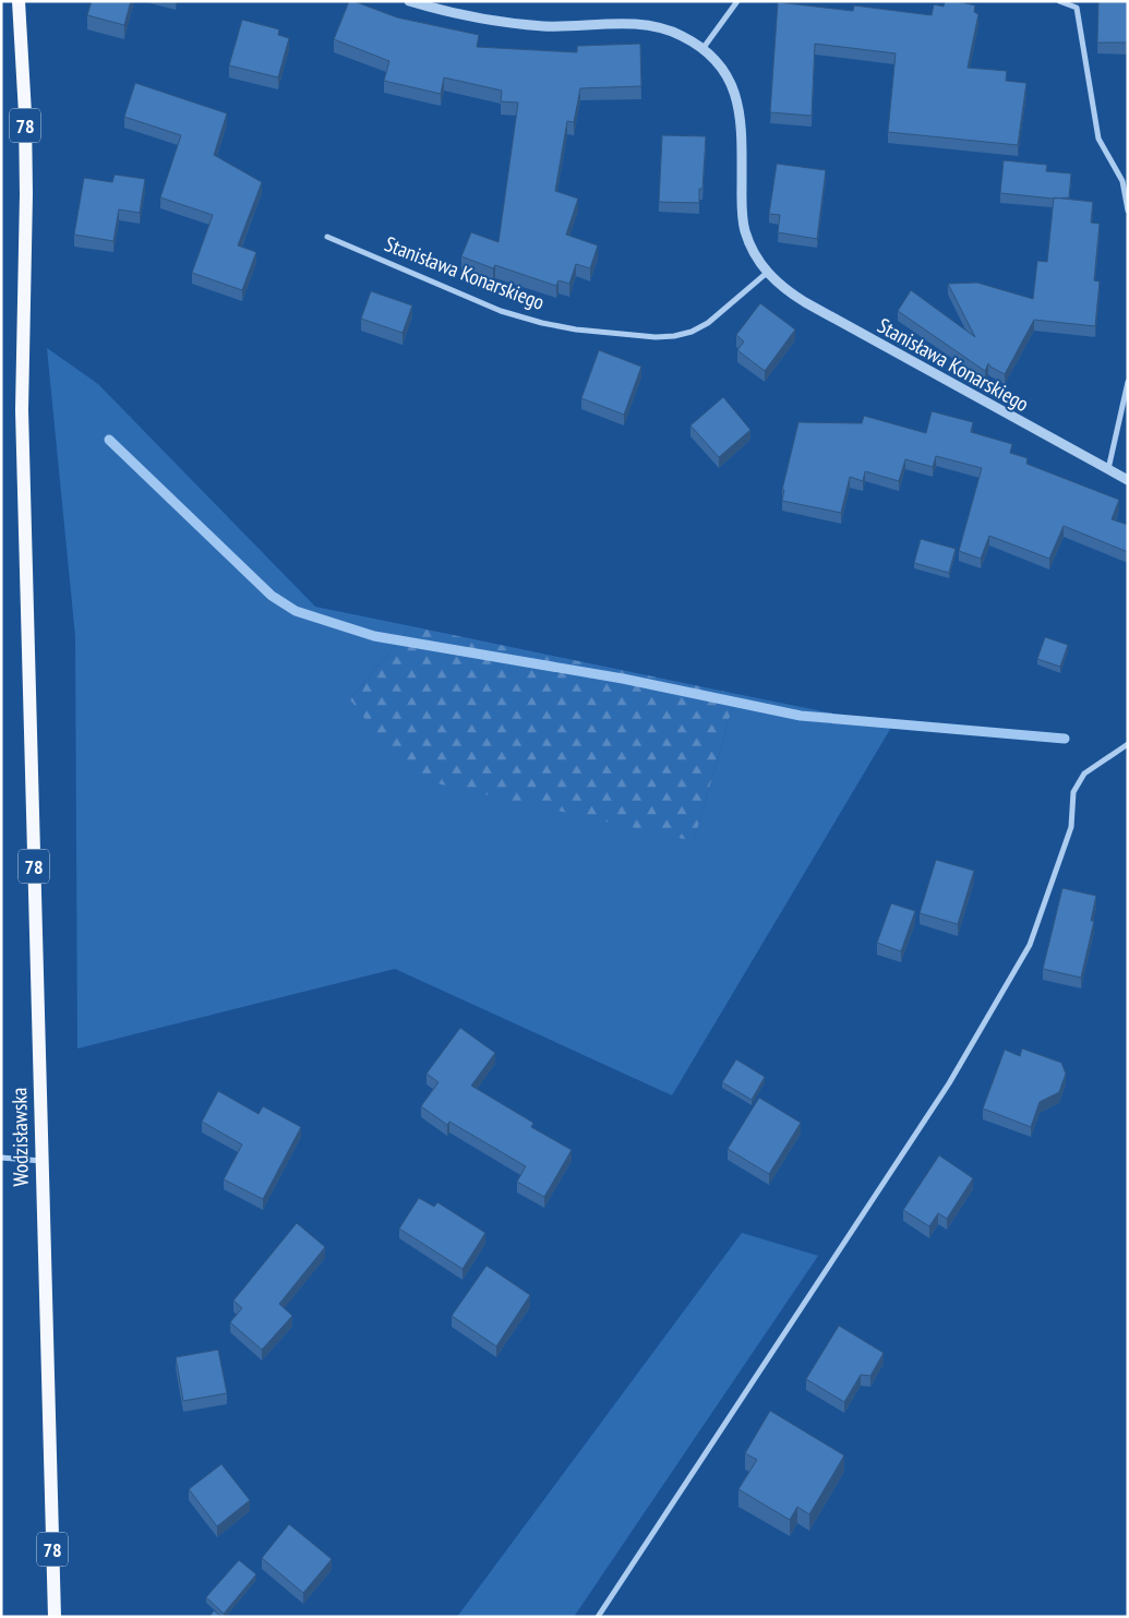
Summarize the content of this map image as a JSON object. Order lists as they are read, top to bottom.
{
  "streets": {
    "main road": ["78", "Wodzisławska"],
    "street": ["Stanisława Konarskiego"]
  }
}
